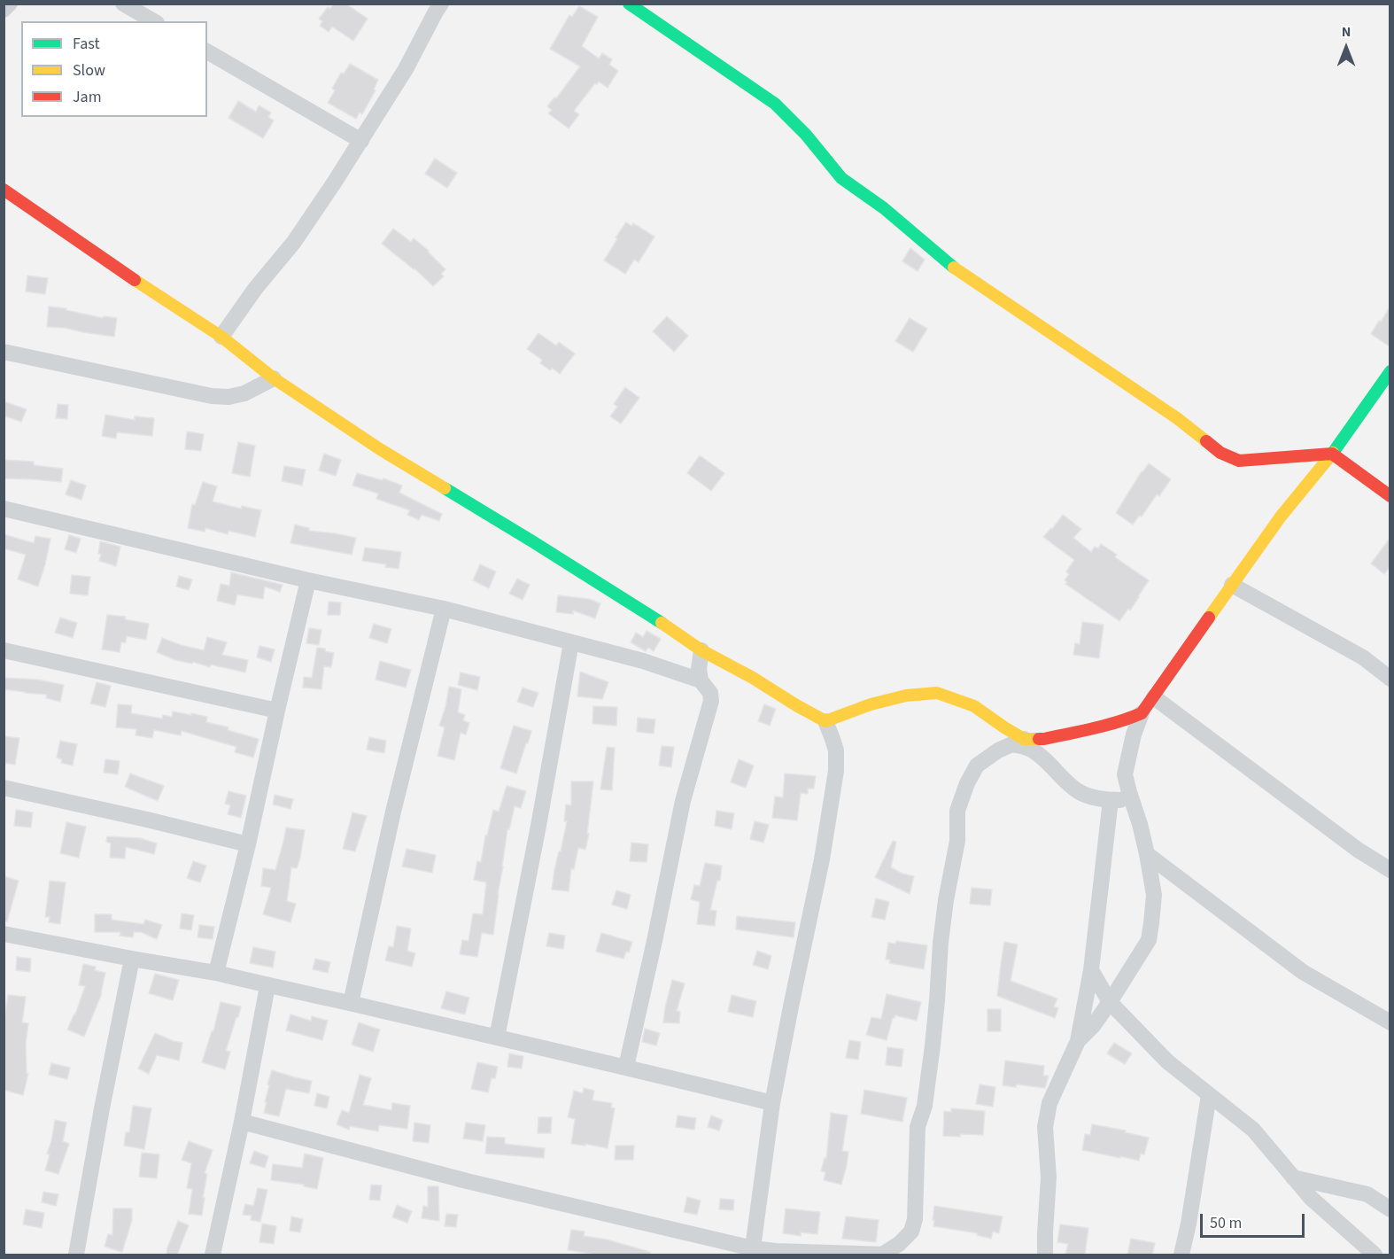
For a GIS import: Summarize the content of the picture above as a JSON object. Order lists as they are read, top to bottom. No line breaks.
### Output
{"legend":["Fast","Slow","Jam"],"scale_bar":"50 m","north":"top"}
